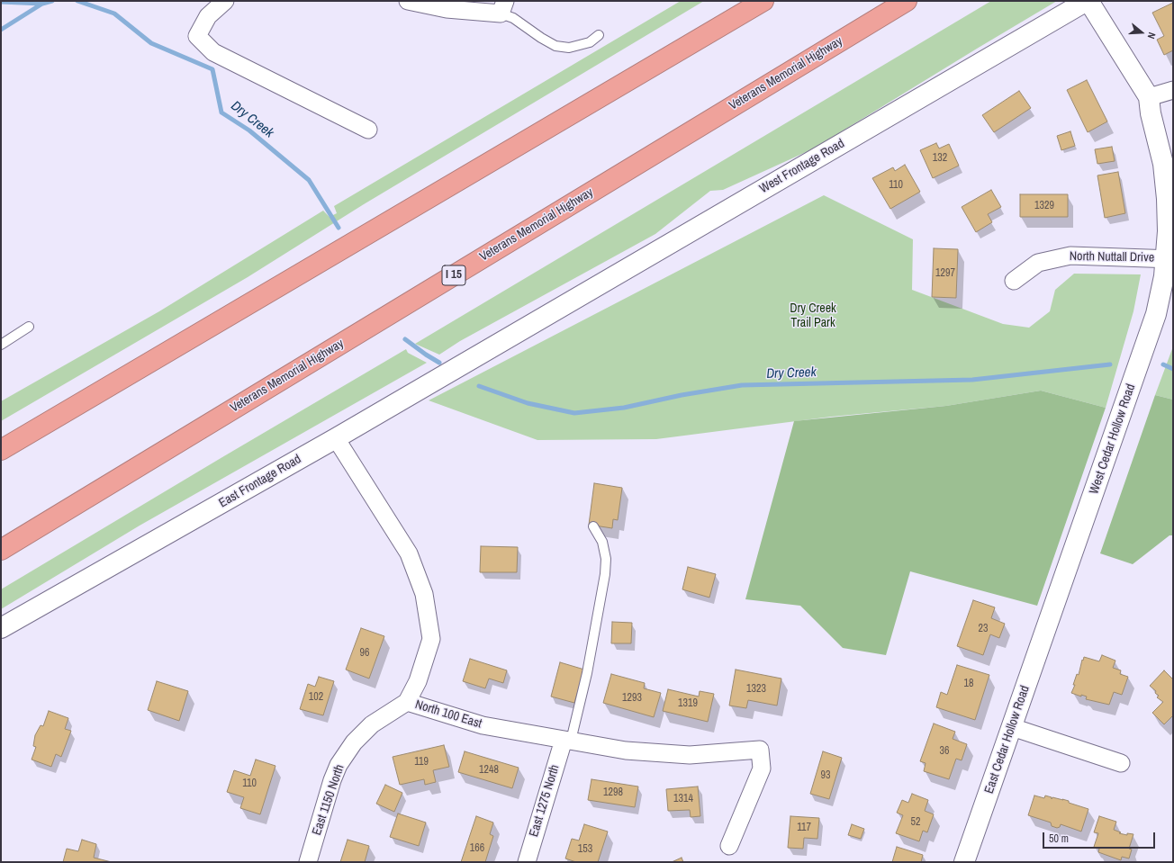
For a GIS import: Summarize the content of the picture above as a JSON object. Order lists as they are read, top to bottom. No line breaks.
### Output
{"streets":{"highway":["Veterans Memorial Highway","I 15"],"street":["West Frontage Road","North Nuttall Drive","West Cedar Hollow Road","East Frontage Road","North 100 East","East Cedar Hollow Road","East 1150 North","East 1275 North"]},"crossings":[["West Frontage Road","East Frontage Road"],["North Nuttall Drive","West Cedar Hollow Road"],["West Cedar Hollow Road","East Cedar Hollow Road"],["East Frontage Road","North 100 East"],["North 100 East","East 1150 North"],["North 100 East","East 1275 North"]],"water":["Dry Creek"],"parks":["Dry Creek Trail Park"],"house_numbers":["132","110","1329","1297","23","96","18","1323","102","1293","1319","36","119","1248","93","110","1298","1314","52","117","166","153"],"scale_bar":"50 m","north":"right"}
